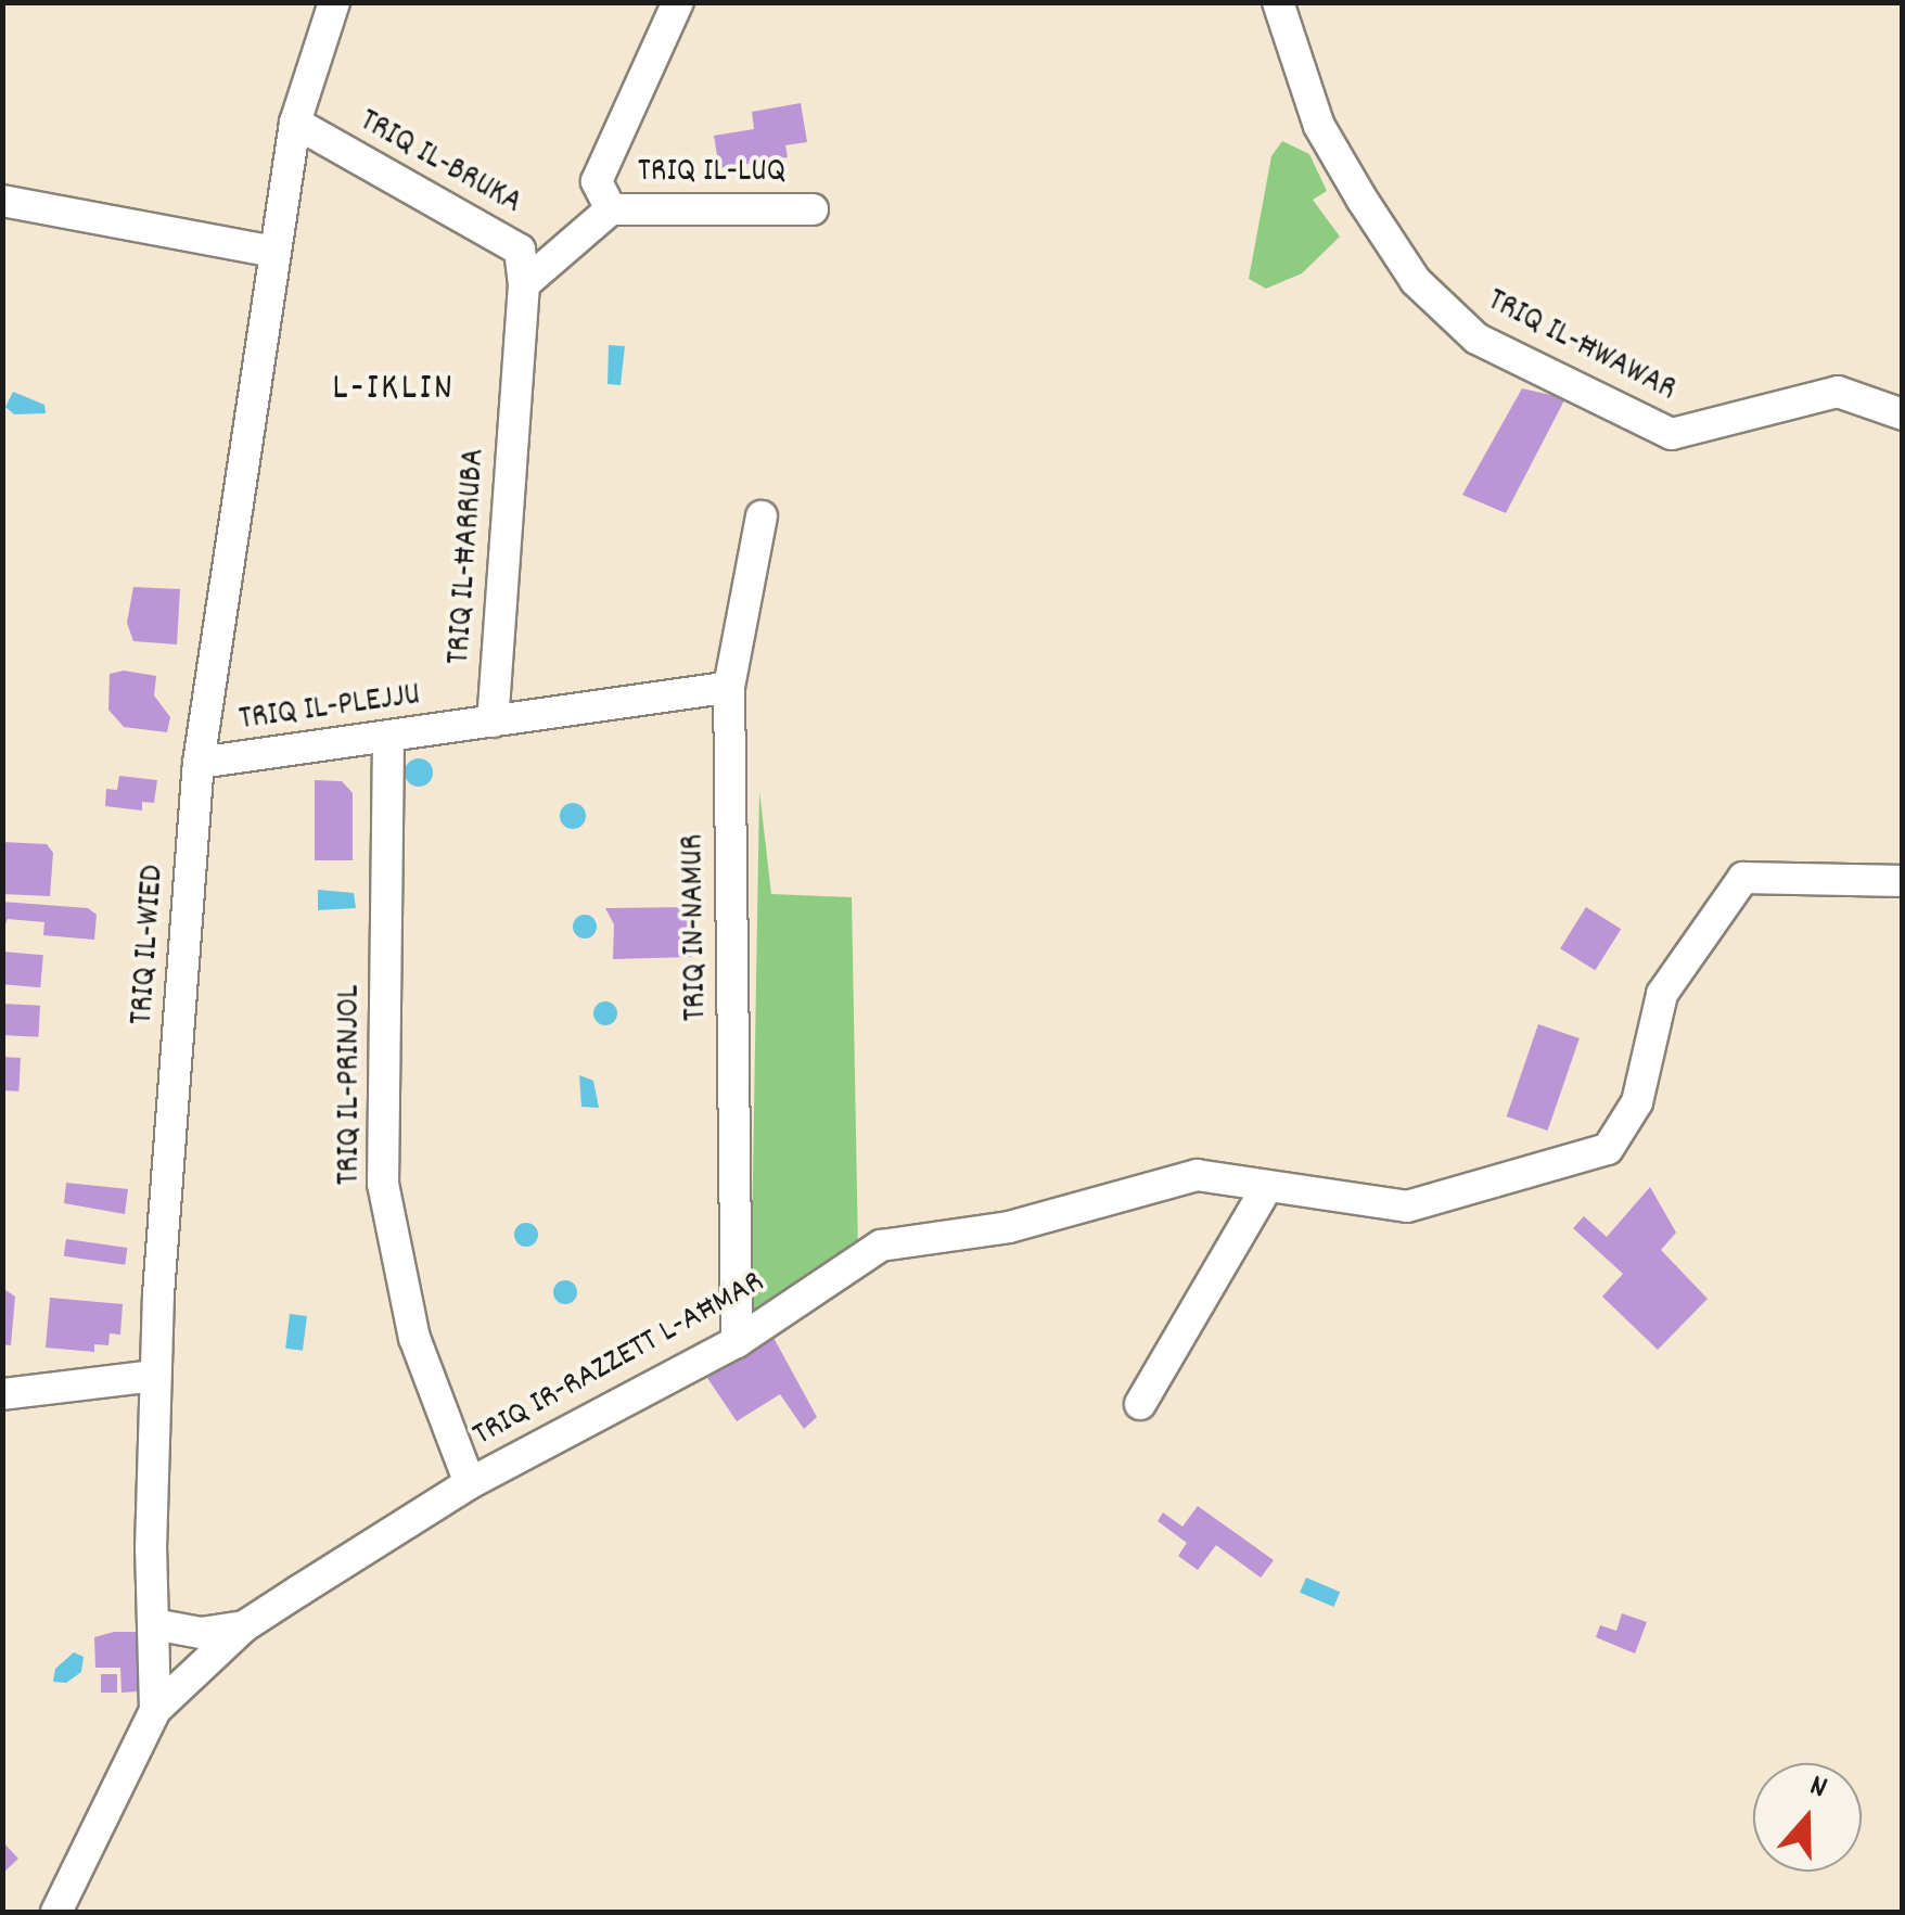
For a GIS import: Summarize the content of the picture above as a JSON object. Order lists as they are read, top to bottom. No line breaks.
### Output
{"streets":{"street":["TRIQ IL-BRUKA","TRIQ IL-LUQ","TRIQ IL-ĦWAWAR","TRIQ IL-ĦARRUBA","TRIQ IL-PLEJJU","TRIQ IN-NAMUR","TRIQ IL-WIED","TRIQ IL-PRINJOL","TRIQ IR-RAZZETT L-AĦMAR"]},"crossings":[["TRIQ IL-BRUKA","TRIQ IL-ĦARRUBA"],["TRIQ IL-BRUKA","TRIQ IL-WIED"],["TRIQ IL-ĦARRUBA","TRIQ IL-PLEJJU"],["TRIQ IL-PLEJJU","TRIQ IN-NAMUR"],["TRIQ IL-PLEJJU","TRIQ IL-WIED"],["TRIQ IL-PLEJJU","TRIQ IL-PRINJOL"],["TRIQ IN-NAMUR","TRIQ IR-RAZZETT L-AĦMAR"],["TRIQ IL-WIED","TRIQ IR-RAZZETT L-AĦMAR"],["TRIQ IL-PRINJOL","TRIQ IR-RAZZETT L-AĦMAR"]],"districts":["L-IKLIN"],"north":"top"}
